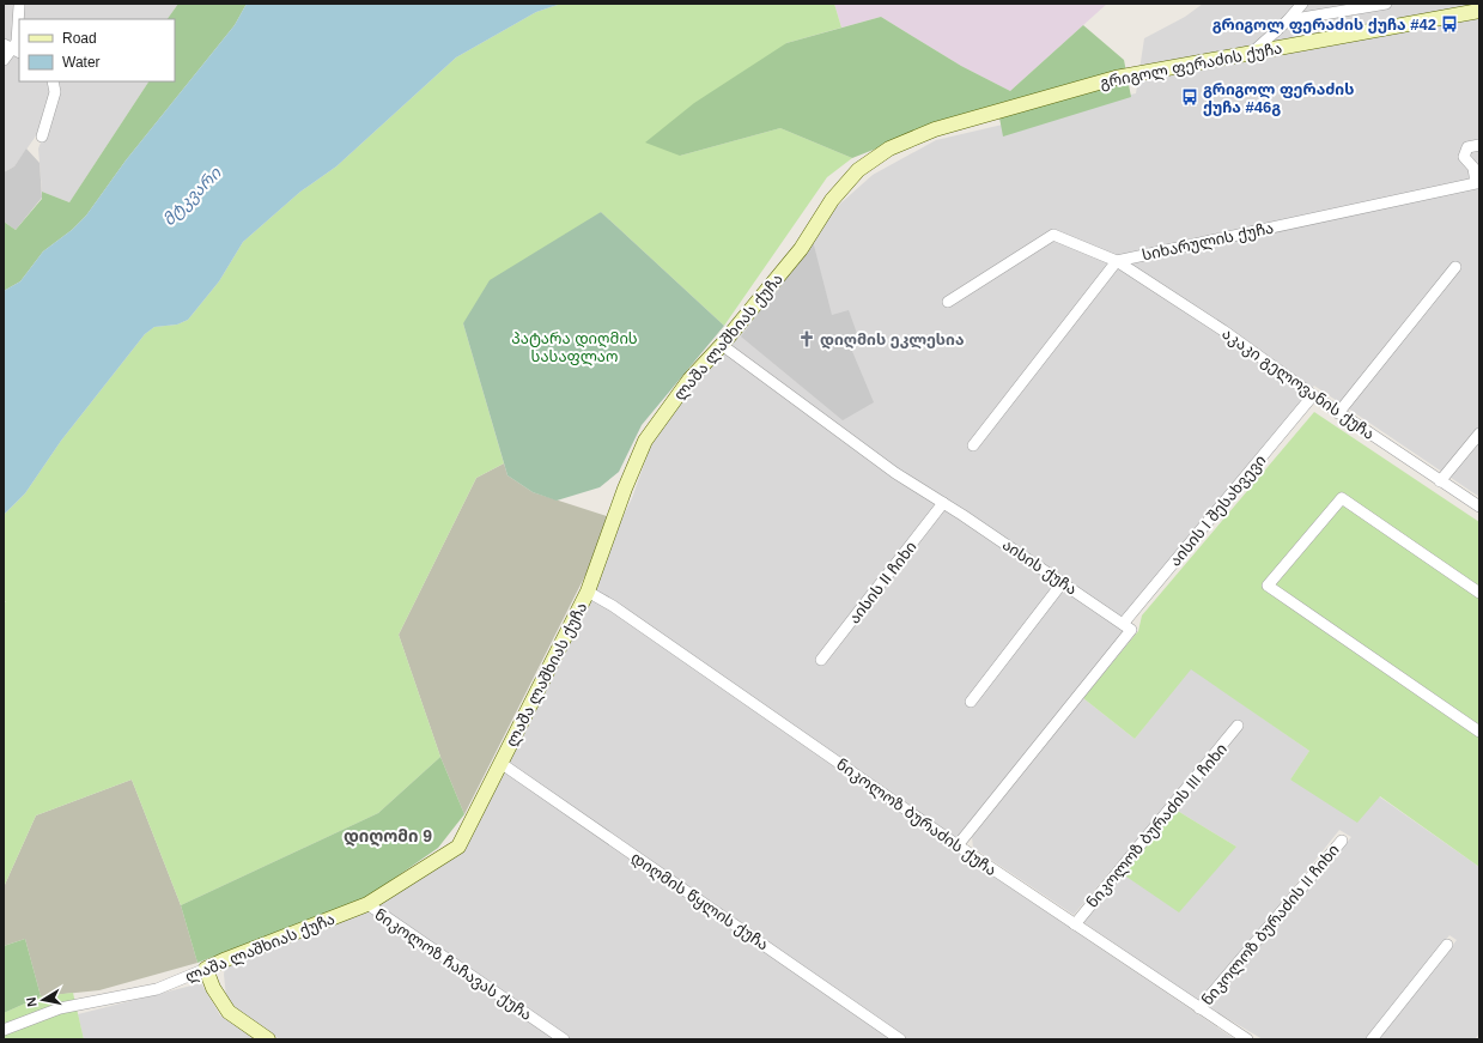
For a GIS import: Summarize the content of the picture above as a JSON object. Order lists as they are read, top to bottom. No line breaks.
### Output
{"streets":{"street":["გრიგოლ ფერაძის ქუჩა","სიხარულის ქუჩა","ლაშა ლაშხიას ქუჩა","აკაკი გელოვანის ქუჩა","აისის I შესახვევი","აისის ქუჩა","აისის II ჩიხი","ნიკოლოზ ბურაძის ქუჩა","ნიკოლოზ ბურაძის III ჩიხი","დიღმის წყლის ქუჩა","ნიკოლოზ ბურაძის II ჩიხი","ნიკოლოზ ჩაჩავას ქუჩა"]},"crossings":[["გრიგოლ ფერაძის ქუჩა","ლაშა ლაშხიას ქუჩა"],["სიხარულის ქუჩა","აკაკი გელოვანის ქუჩა"],["ლაშა ლაშხიას ქუჩა","აისის ქუჩა"],["ლაშა ლაშხიას ქუჩა","ნიკოლოზ ბურაძის ქუჩა"],["ლაშა ლაშხიას ქუჩა","დიღმის წყლის ქუჩა"],["ლაშა ლაშხიას ქუჩა","ნიკოლოზ ჩაჩავას ქუჩა"],["აკაკი გელოვანის ქუჩა","აისის I შესახვევი"],["აისის I შესახვევი","აისის ქუჩა"],["აისის ქუჩა","აისის II ჩიხი"],["ნიკოლოზ ბურაძის ქუჩა","ნიკოლოზ ბურაძის III ჩიხი"],["ნიკოლოზ ბურაძის ქუჩა","ნიკოლოზ ბურაძის II ჩიხი"]],"districts":["დიღომი 9"],"water":["მტკვარი"],"parks":["პატარა დიღმის სასაფლაო"],"places":{"bus stop":["გრიგოლ ფერაძის ქუჩა #42","გრიგოლ ფერაძის ქუჩა #46გ"],"church":["დიღმის ეკლესია"]},"legend":["Road","Water"],"north":"left"}
